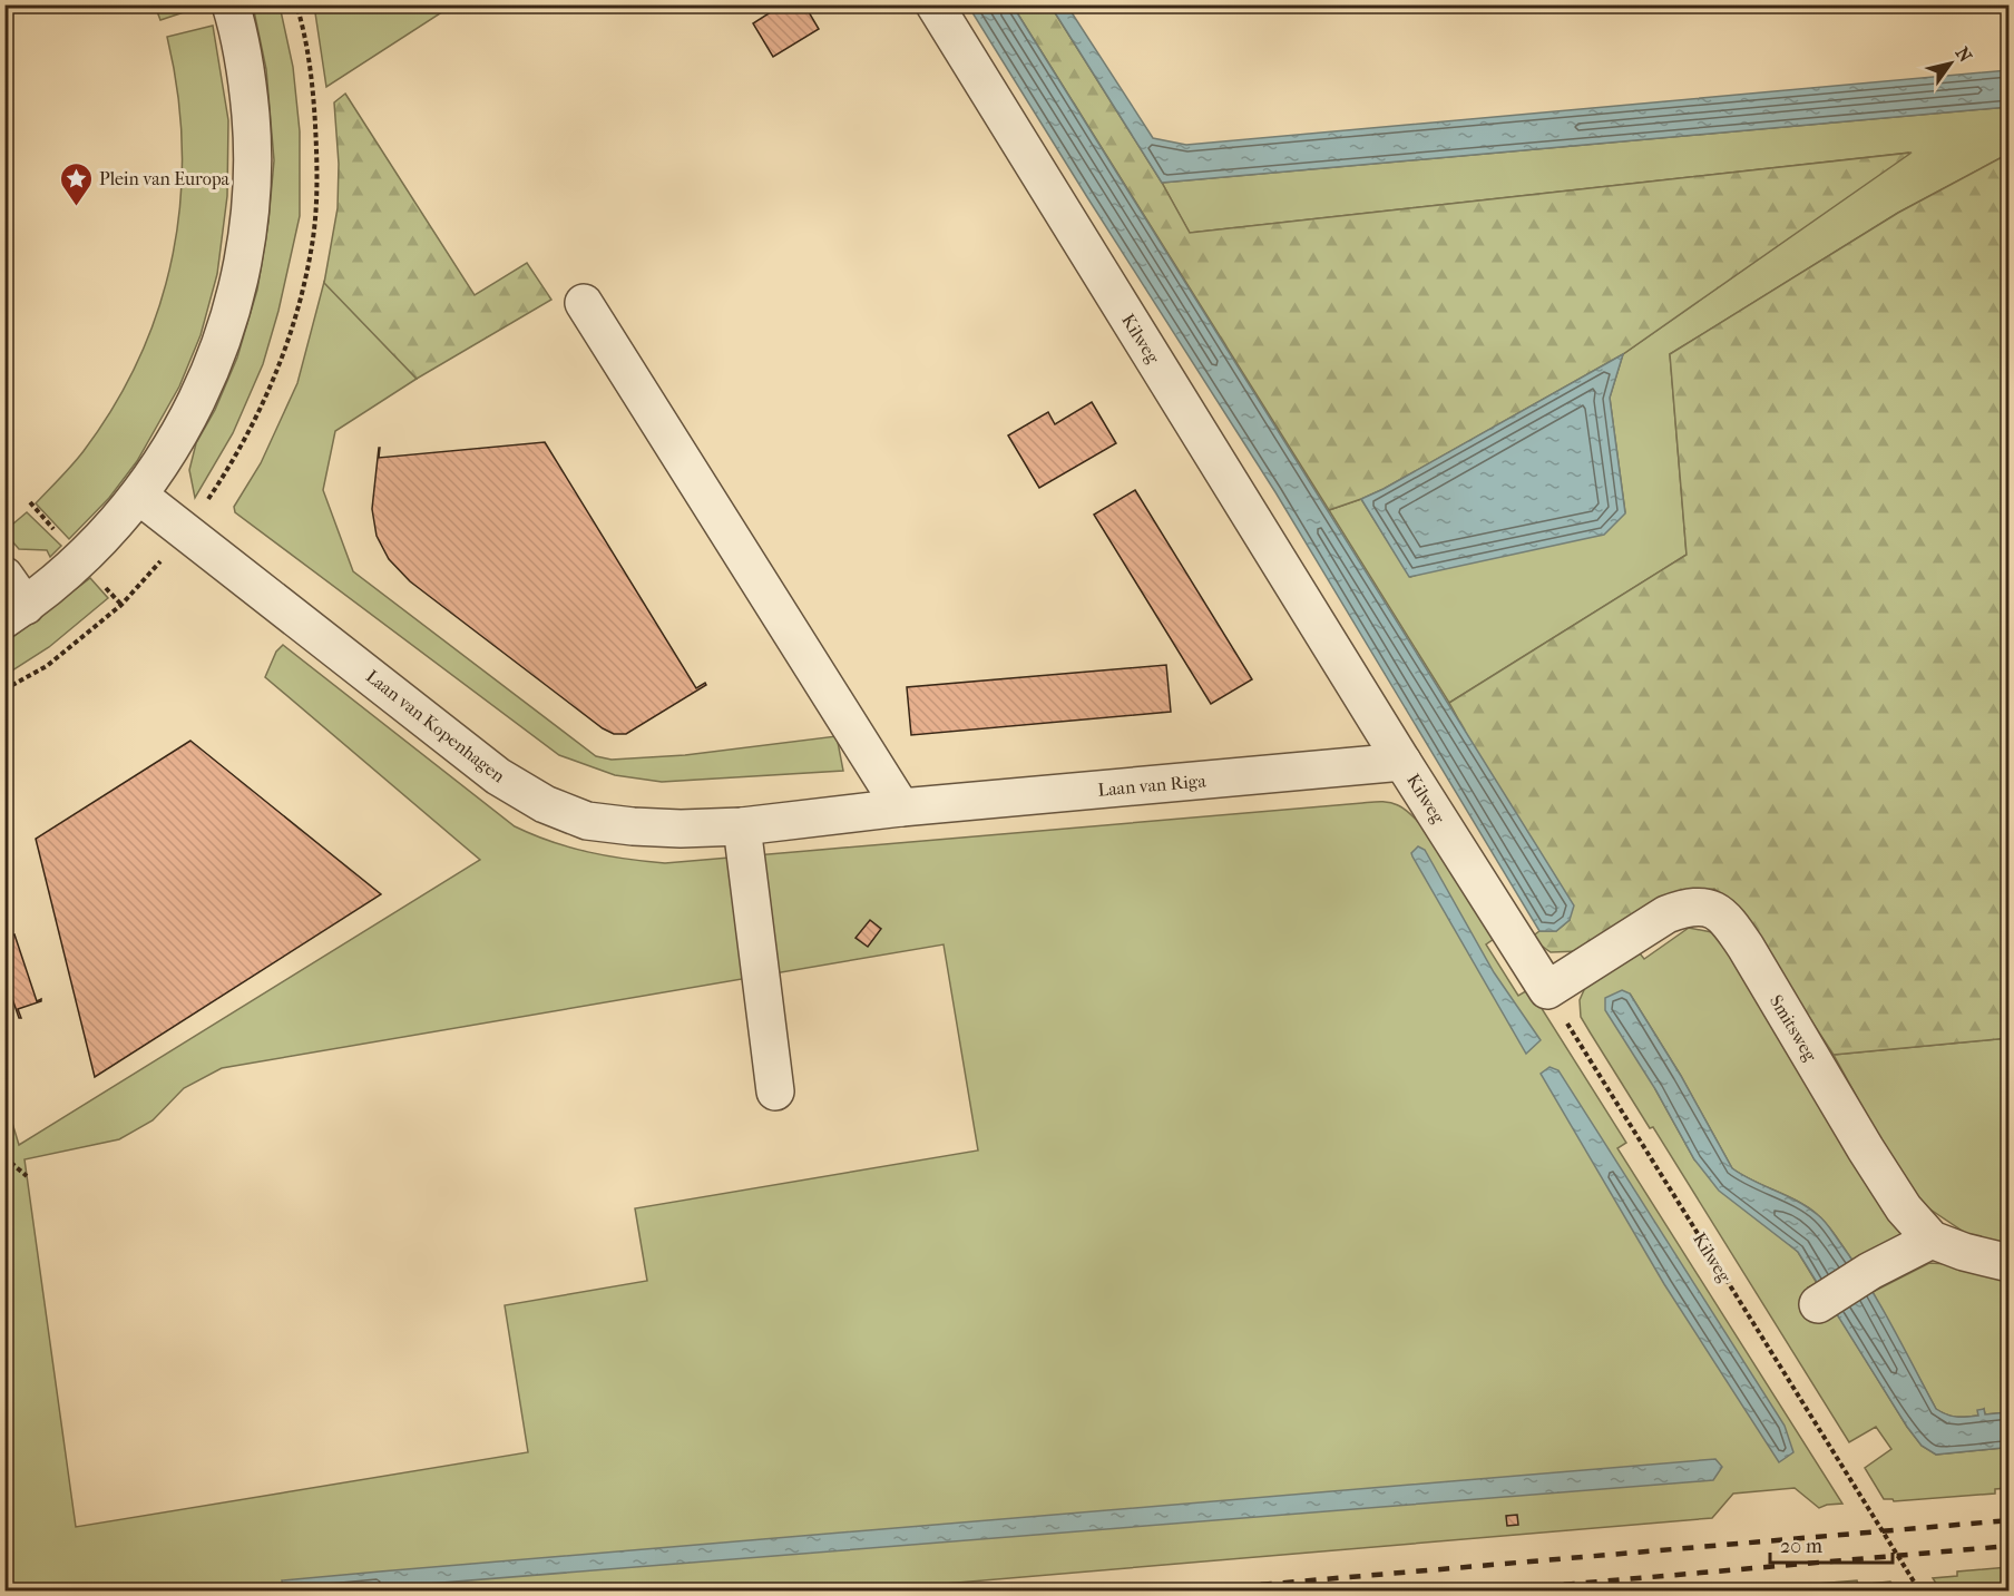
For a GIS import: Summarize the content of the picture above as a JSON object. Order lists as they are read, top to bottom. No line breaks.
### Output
{"streets":{"street":["Kilweg","Laan van Kopenhagen","Laan van Riga","Smitsweg"]},"crossings":[["Kilweg","Laan van Riga"],["Kilweg","Smitsweg"],["Laan van Kopenhagen","Laan van Riga"]],"places":{"place":["Plein van Europa"]},"scale_bar":"20 m","north":"top right"}
